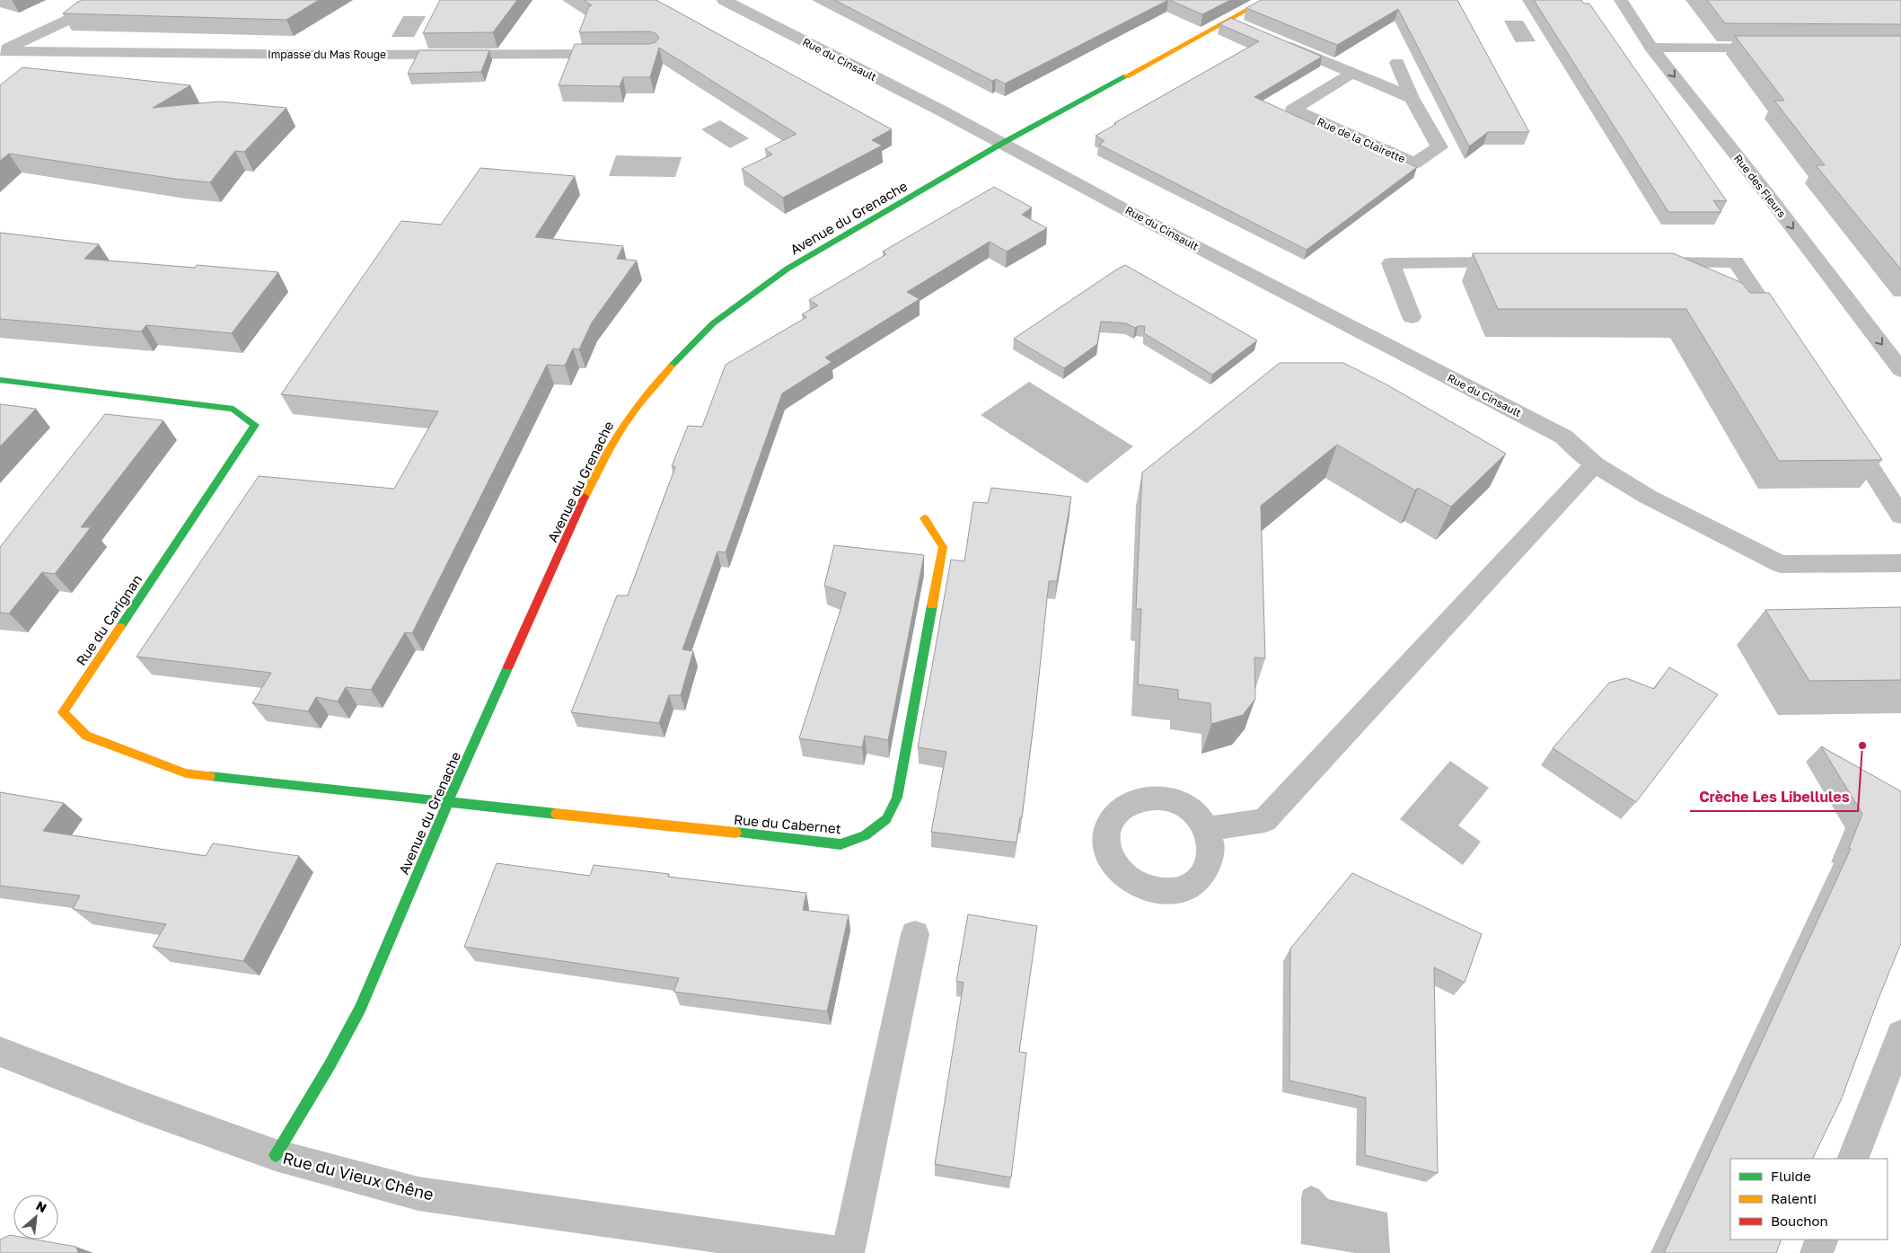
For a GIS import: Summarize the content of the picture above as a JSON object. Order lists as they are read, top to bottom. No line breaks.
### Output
{"streets":{"street":["Impasse du Mas Rouge","Rue du Cinsault","Rue de la Clairette","Rue des Fleurs","Avenue du Grenache","Rue du Carignan","Rue du Cabernet","Rue du Vieux Chêne"]},"crossings":[["Rue du Cinsault","Avenue du Grenache"],["Avenue du Grenache","Rue du Carignan"],["Avenue du Grenache","Rue du Cabernet"],["Avenue du Grenache","Rue du Vieux Chêne"],["Rue du Carignan","Rue du Cabernet"]],"one_way":["Rue des Fleurs"],"places":["Crèche Les Libellules"],"legend":["Fluide","Ralenti","Bouchon"],"north":"top right"}
